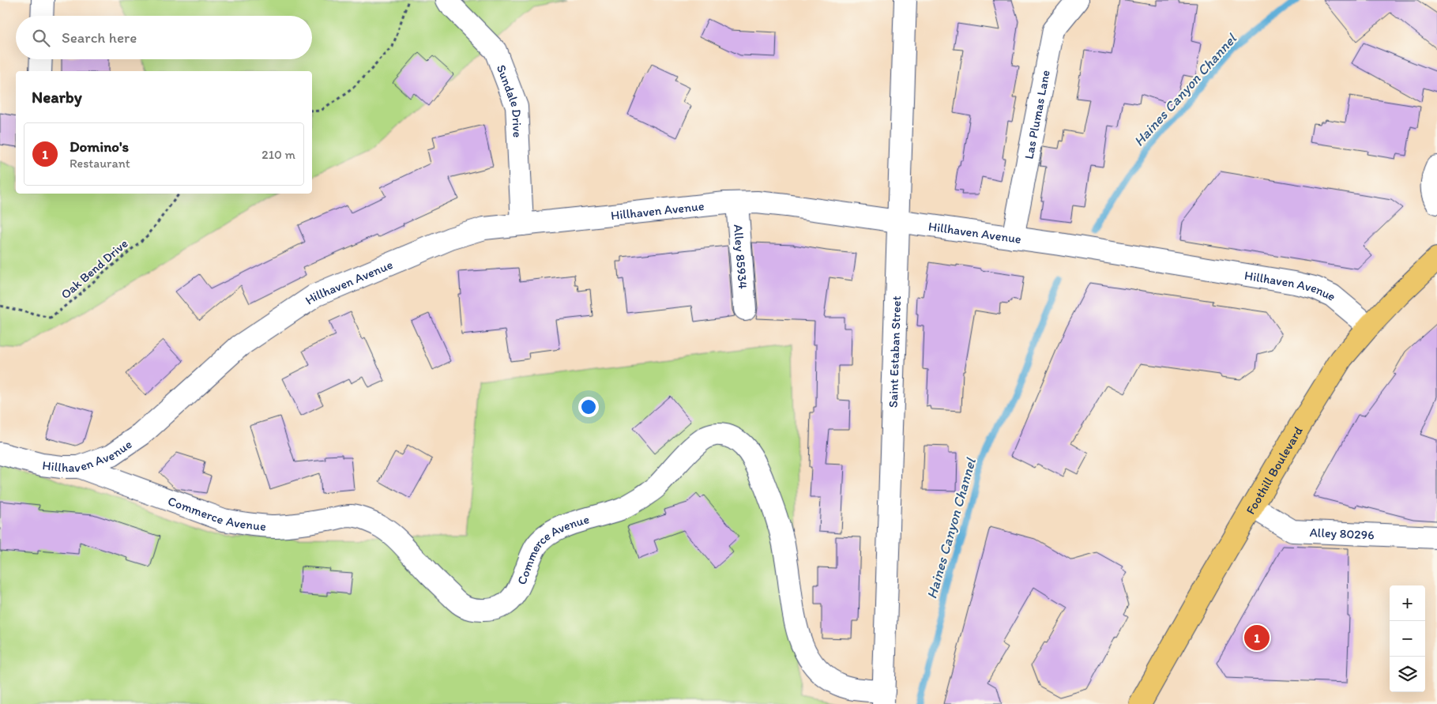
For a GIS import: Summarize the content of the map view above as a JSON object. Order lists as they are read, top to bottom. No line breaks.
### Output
{"streets":{"main road":["Foothill Boulevard"],"street":["Sundale Drive","Las Plumas Lane","Hillhaven Avenue","Alley 85934","Saint Estaban Street","Commerce Avenue","Alley 80296"],"path":["Oak Bend Drive"]},"crossings":[["Sundale Drive","Hillhaven Avenue"],["Las Plumas Lane","Hillhaven Avenue"],["Hillhaven Avenue","Alley 85934"],["Hillhaven Avenue","Saint Estaban Street"],["Hillhaven Avenue","Foothill Boulevard"],["Hillhaven Avenue","Commerce Avenue"],["Saint Estaban Street","Commerce Avenue"],["Foothill Boulevard","Alley 80296"]],"water":["Haines Canyon Channel"],"page":{"search":"Search here","heading":"Nearby","list":[{"mark":"1","name":"Domino's","note":"Restaurant","value":"210 m"}],"map_buttons":["+","−"],"pins":"1"}}
